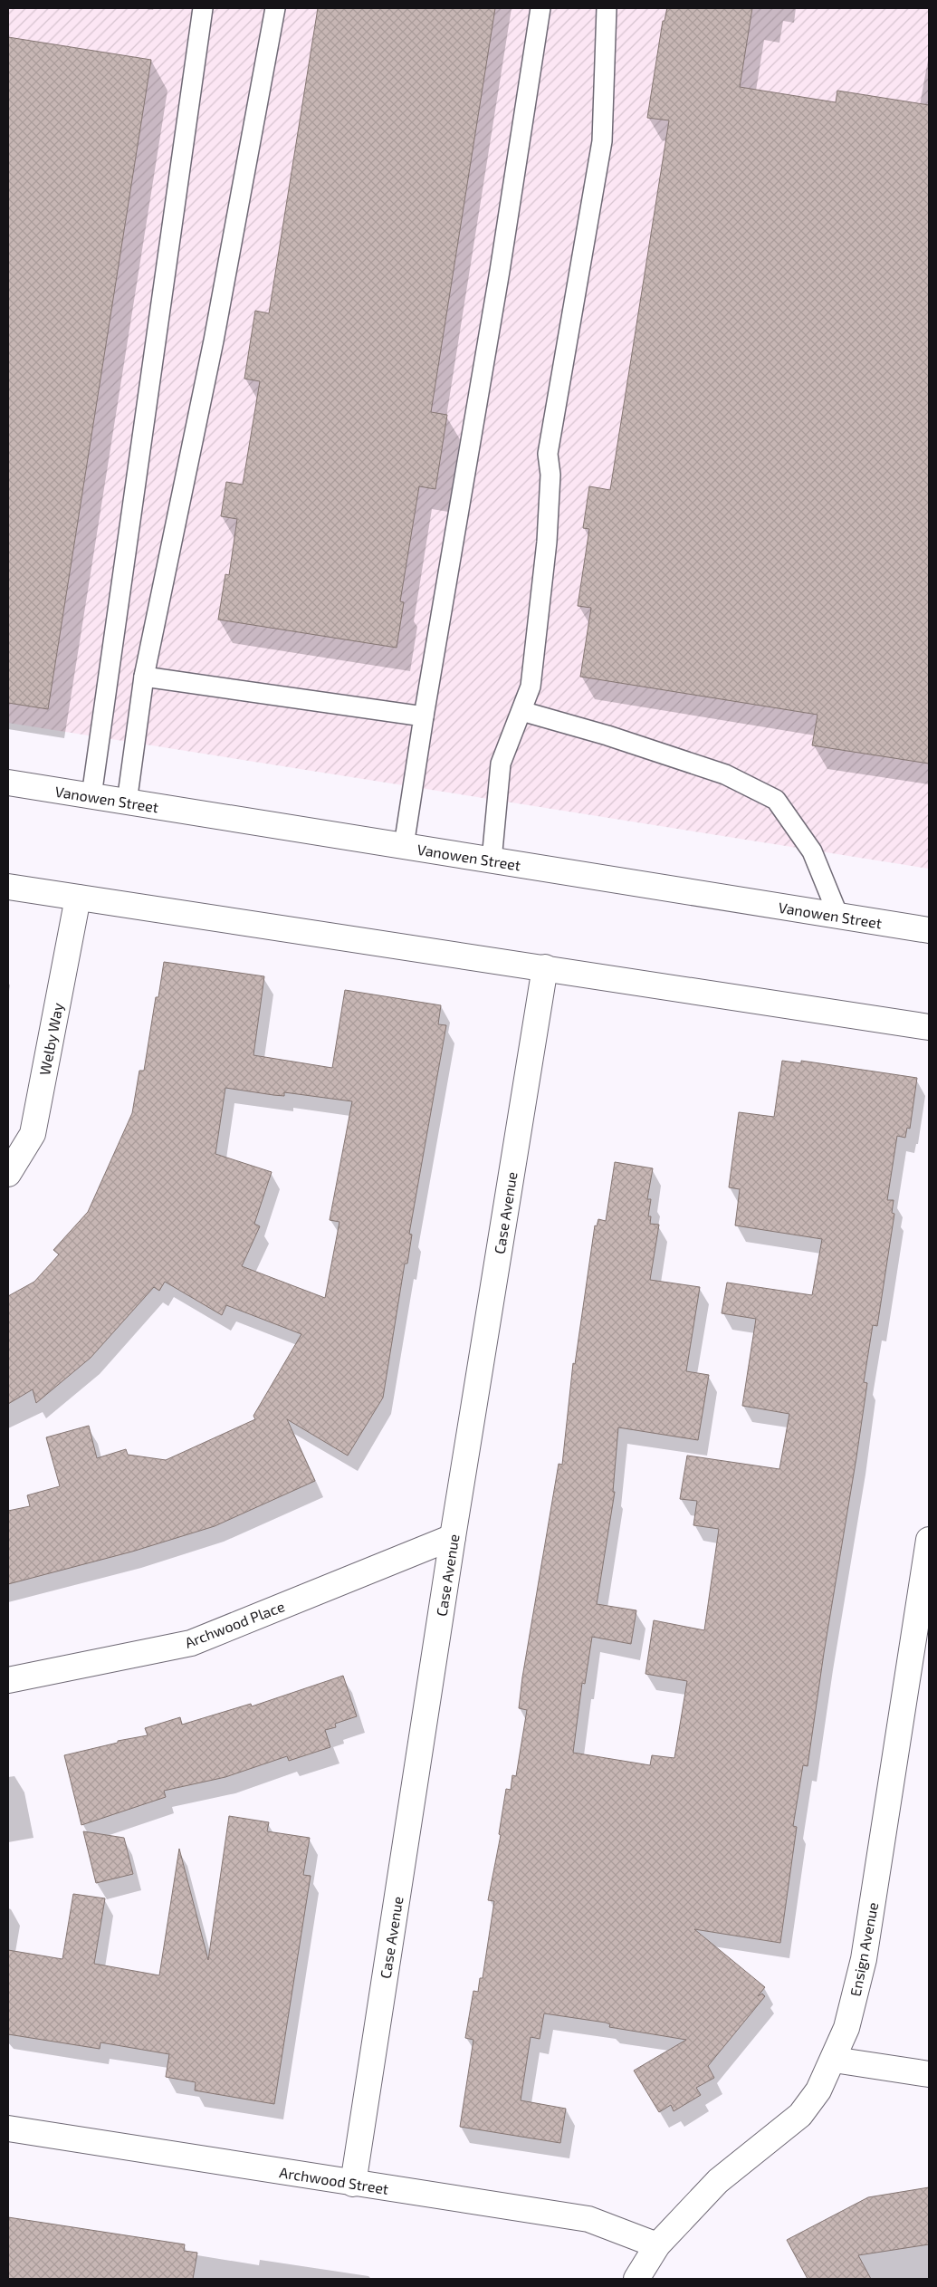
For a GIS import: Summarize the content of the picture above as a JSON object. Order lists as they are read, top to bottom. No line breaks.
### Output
{"streets":{"street":["Vanowen Street","Welby Way","Case Avenue","Archwood Place","Ensign Avenue","Archwood Street"]},"crossings":[["Case Avenue","Archwood Place"],["Case Avenue","Archwood Street"],["Ensign Avenue","Archwood Street"]]}
